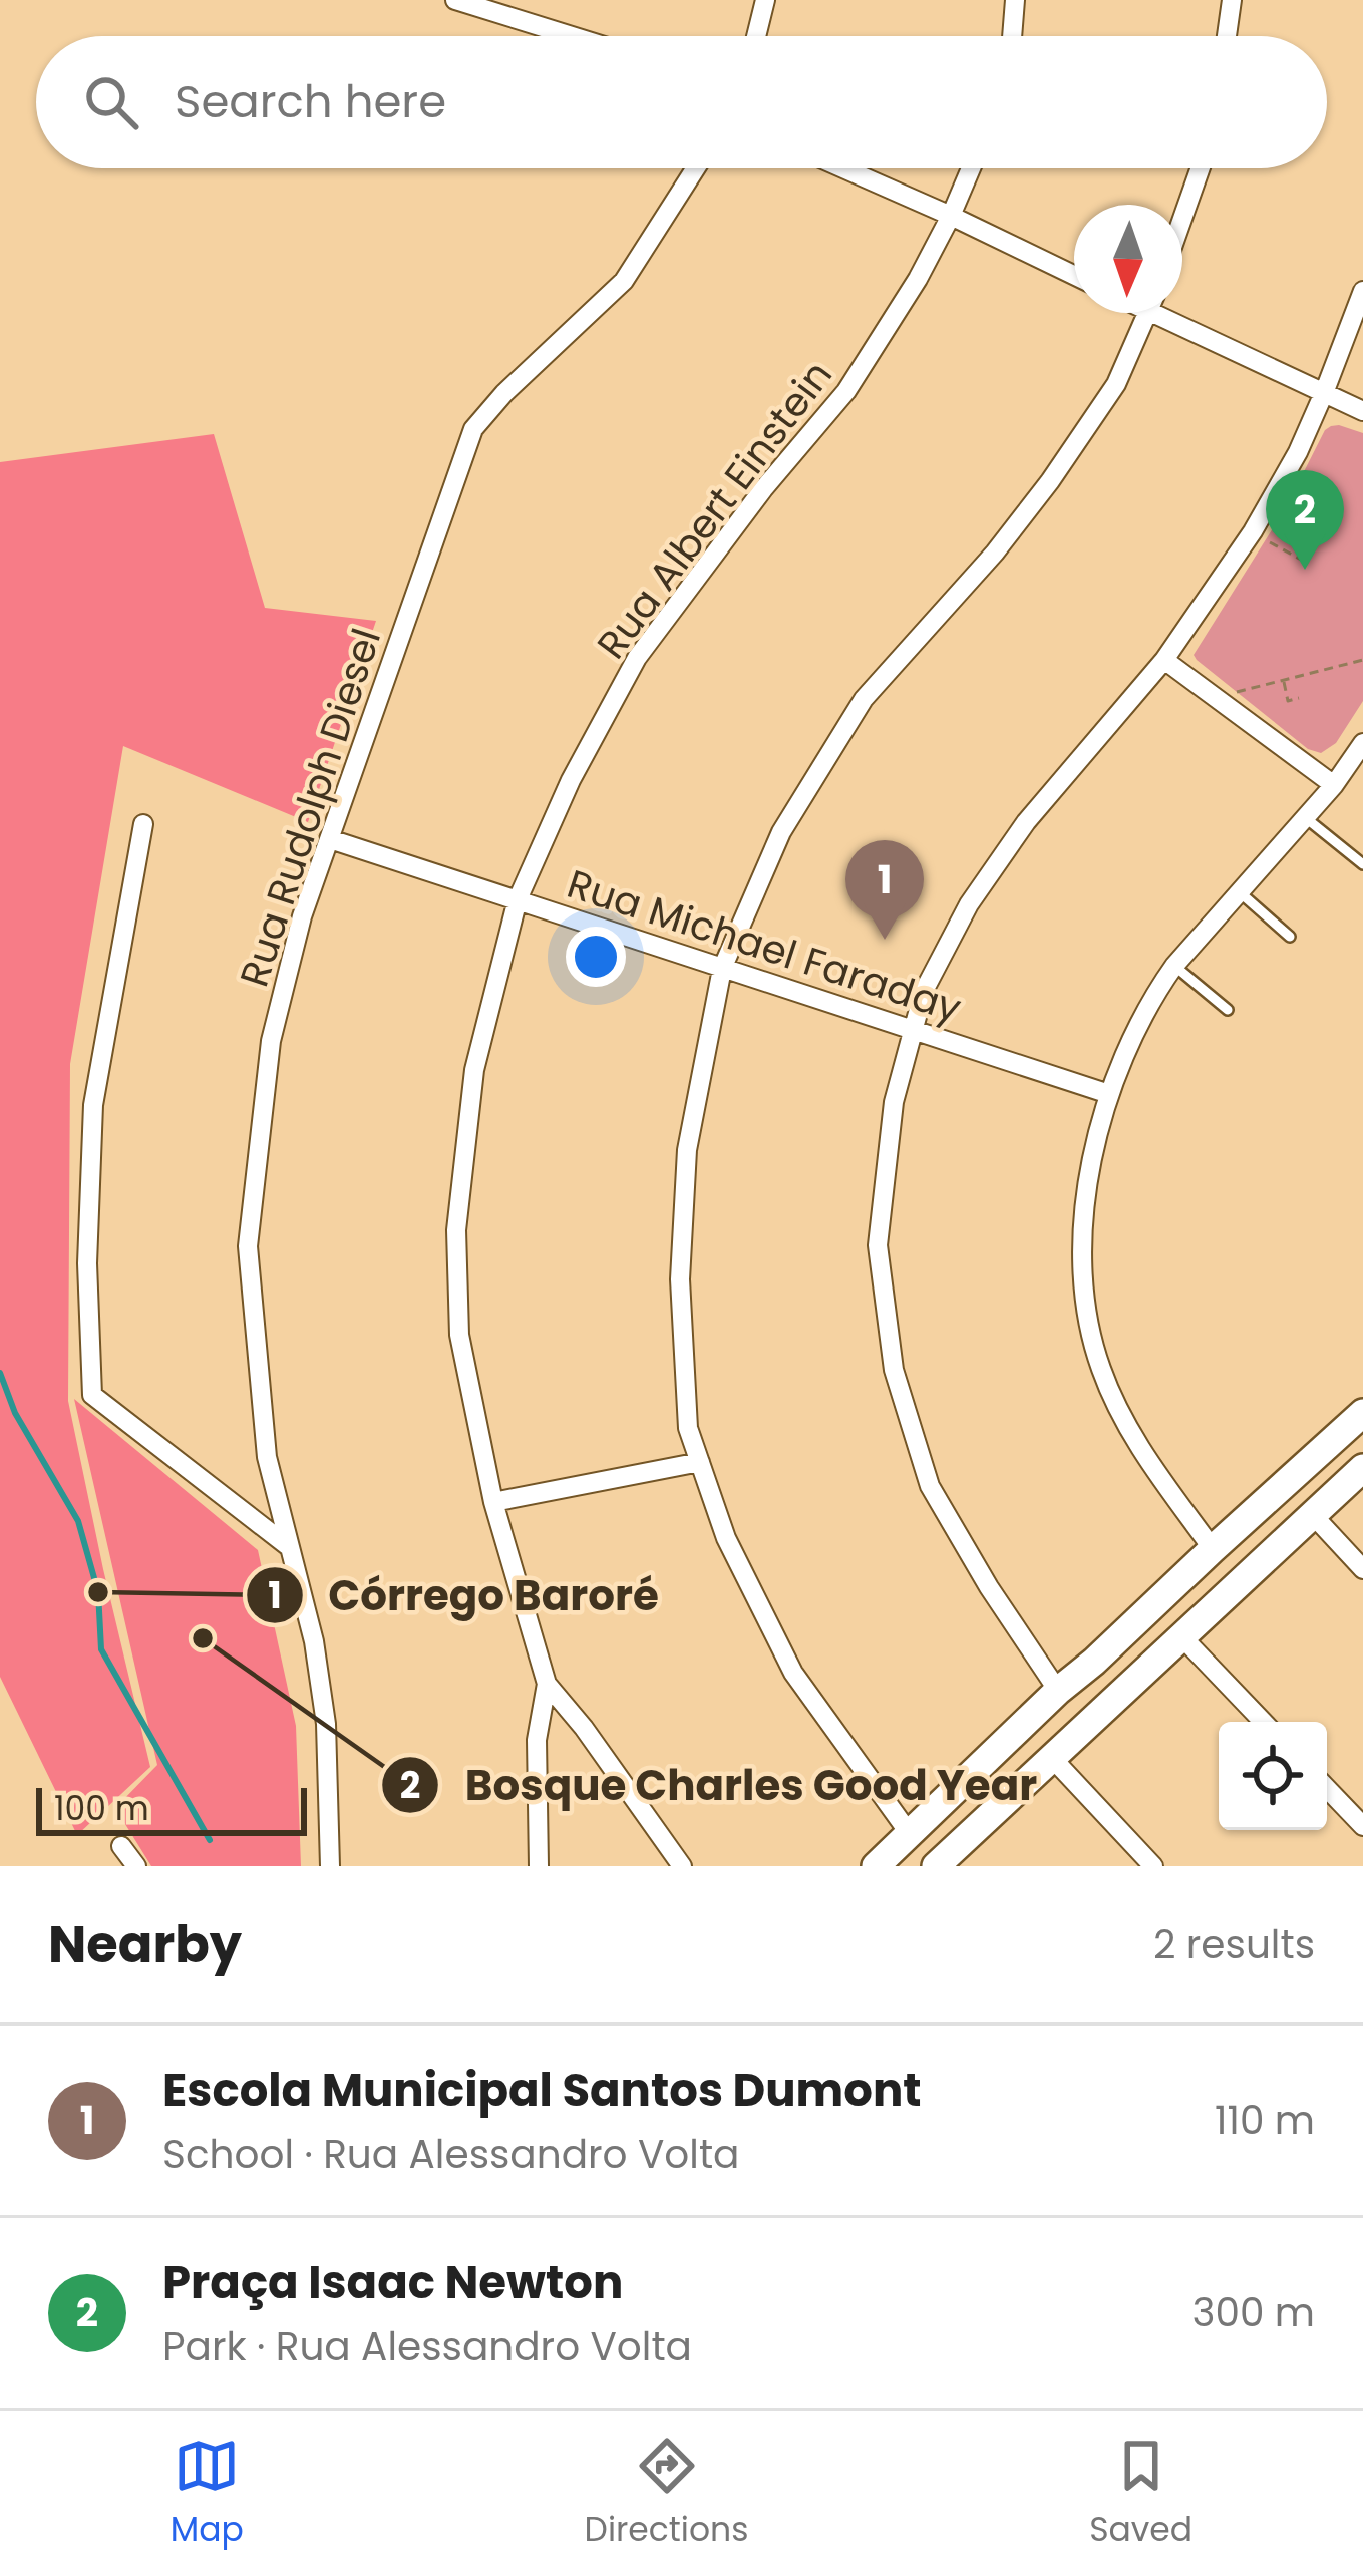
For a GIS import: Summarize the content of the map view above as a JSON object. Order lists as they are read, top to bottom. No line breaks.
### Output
{"streets":{"street":["Rua Albert Einstein","Rua Rudolph Diesel","Rua Michael Faraday"]},"crossings":[["Rua Albert Einstein","Rua Michael Faraday"],["Rua Rudolph Diesel","Rua Michael Faraday"]],"places":["Córrego Baroré","Bosque Charles Good Year"],"scale_bar":"100 m","north":"bottom","page":{"search":"Search here","pins":["2","1"],"scale":"100 m","heading":["Nearby","2 results"],"list":[{"mark":"1","name":"Escola Municipal Santos Dumont","note":"School · Rua Alessandro Volta","value":"110 m"},{"mark":"2","name":"Praça Isaac Newton","note":"Park · Rua Alessandro Volta","value":"300 m"}],"nav":["Map","Directions","Saved"]}}
